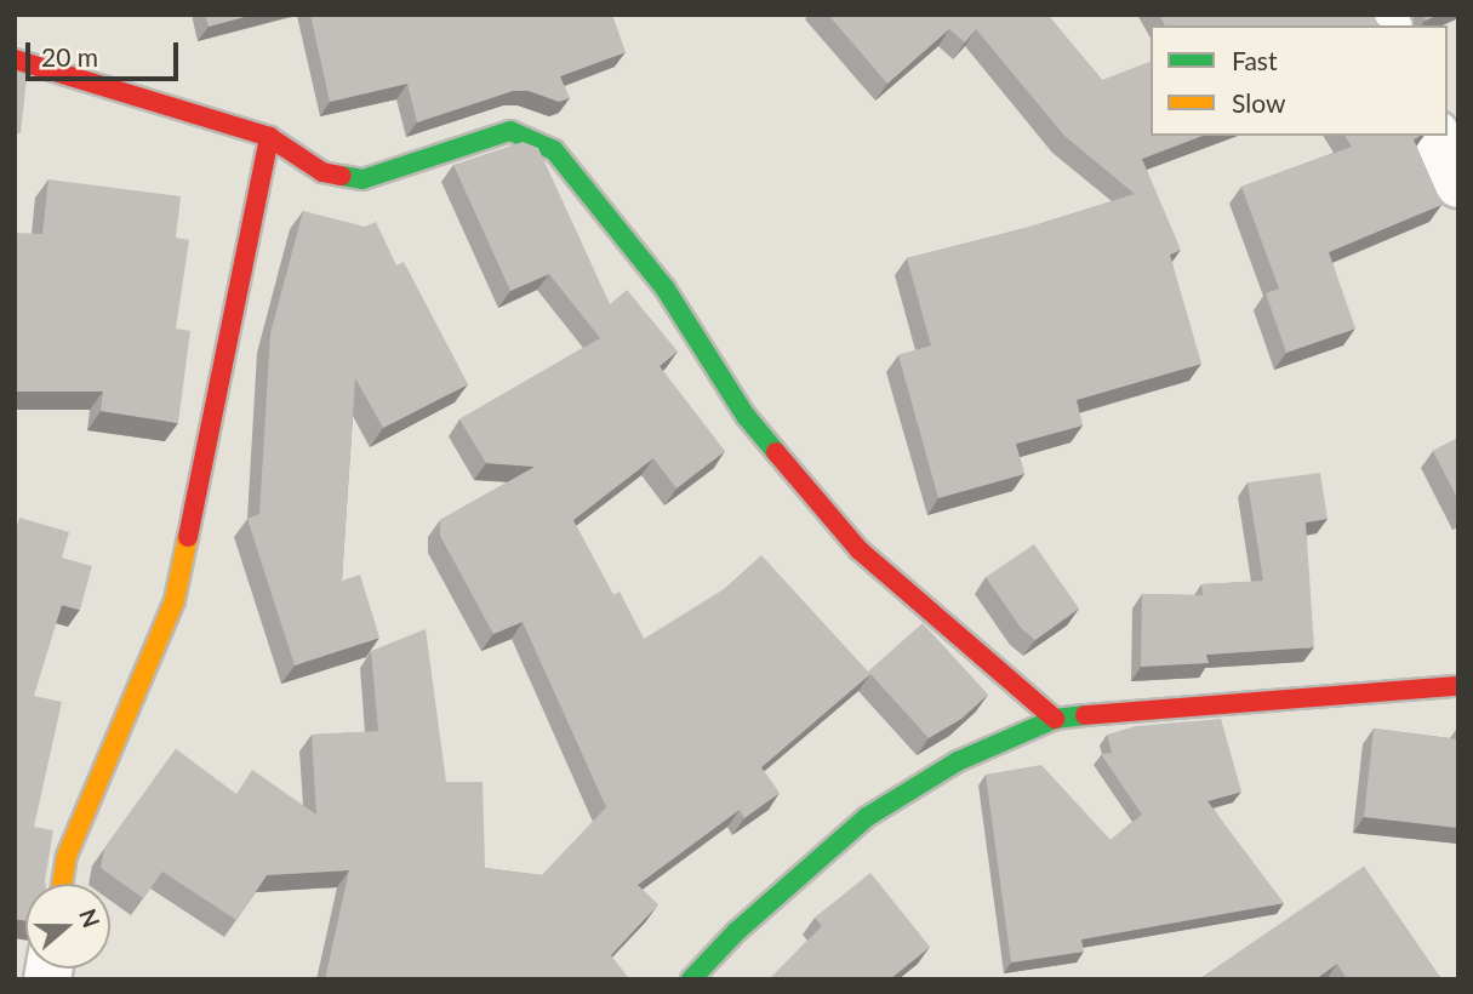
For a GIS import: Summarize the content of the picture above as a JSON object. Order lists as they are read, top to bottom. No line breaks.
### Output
{"legend":["Fast","Slow"],"scale_bar":"20 m","north":"right"}
